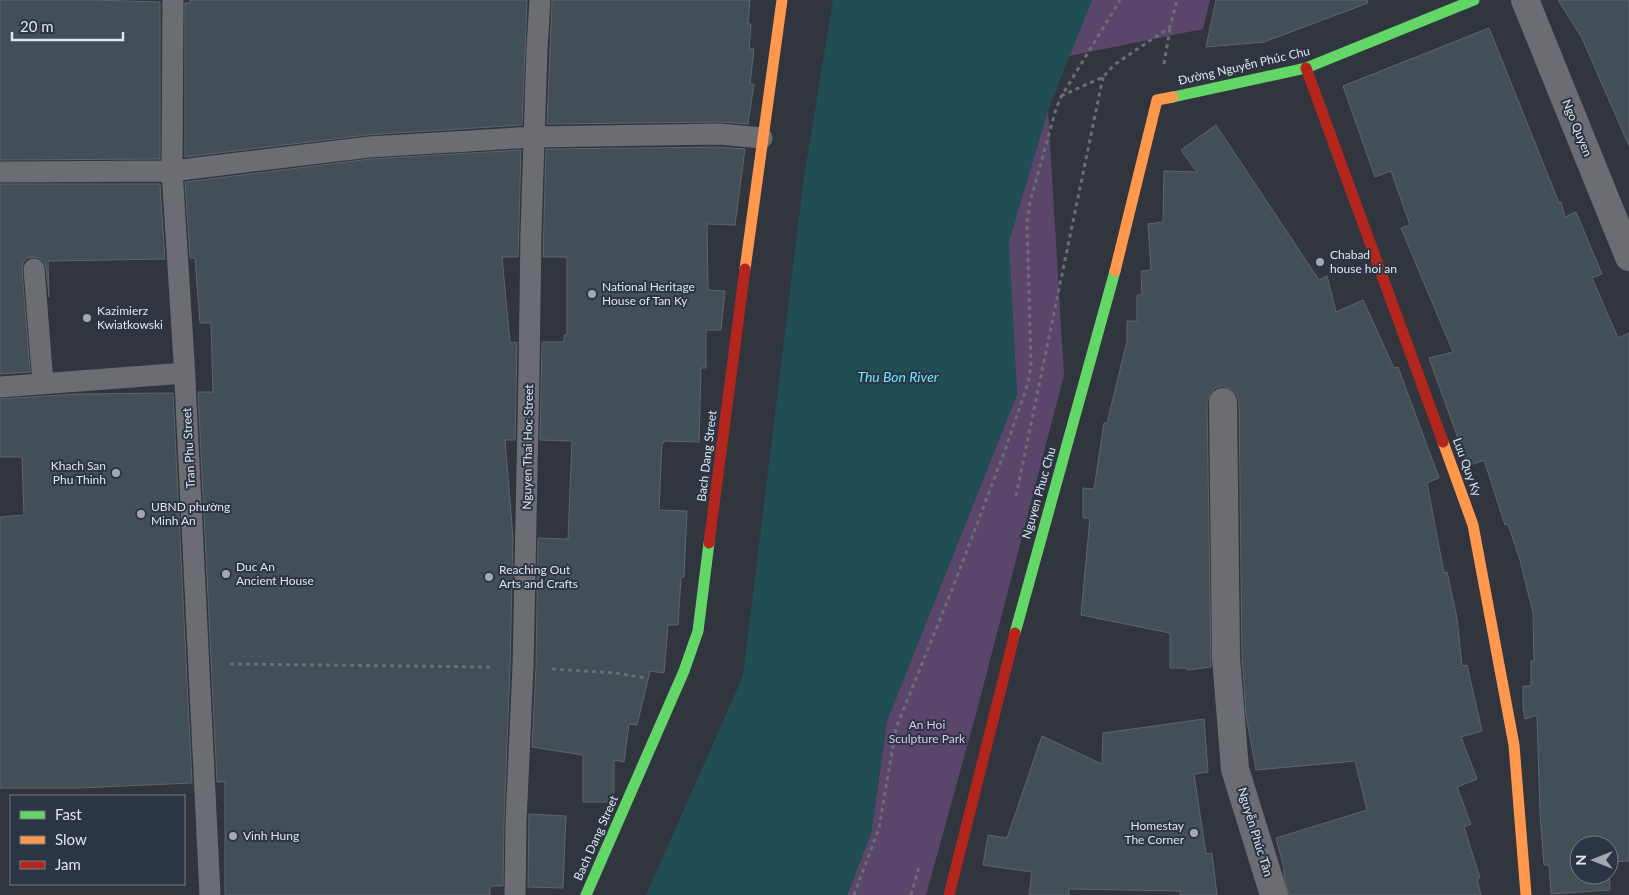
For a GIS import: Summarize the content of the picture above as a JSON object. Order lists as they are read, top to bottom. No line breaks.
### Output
{"streets":{"street":["Đường Nguyễn Phúc Chu","Ngo Quyen","Bach Dang Street","Luu Quy Ky","Nguyen Phuc Chu","Nguyễn Phúc Tần"],"lane":["Nguyen Thai Hoc Street","Tran Phu Street"]},"crossings":[["Đường Nguyễn Phúc Chu","Luu Quy Ky"],["Đường Nguyễn Phúc Chu","Nguyen Phuc Chu"]],"water":["Thu Bon River"],"parks":["An Hoi Sculpture Park"],"places":["Chabad house hoi an","National Heritage House of Tan Ky","Kazimierz Kwiatkowski","Khach San Phu Thinh","UBND phường Minh An","Duc An Ancient House","Reaching Out Arts and Crafts","Homestay The Corner","Vinh Hung"],"legend":["Fast","Slow","Jam"],"scale_bar":"20 m","north":"left"}
